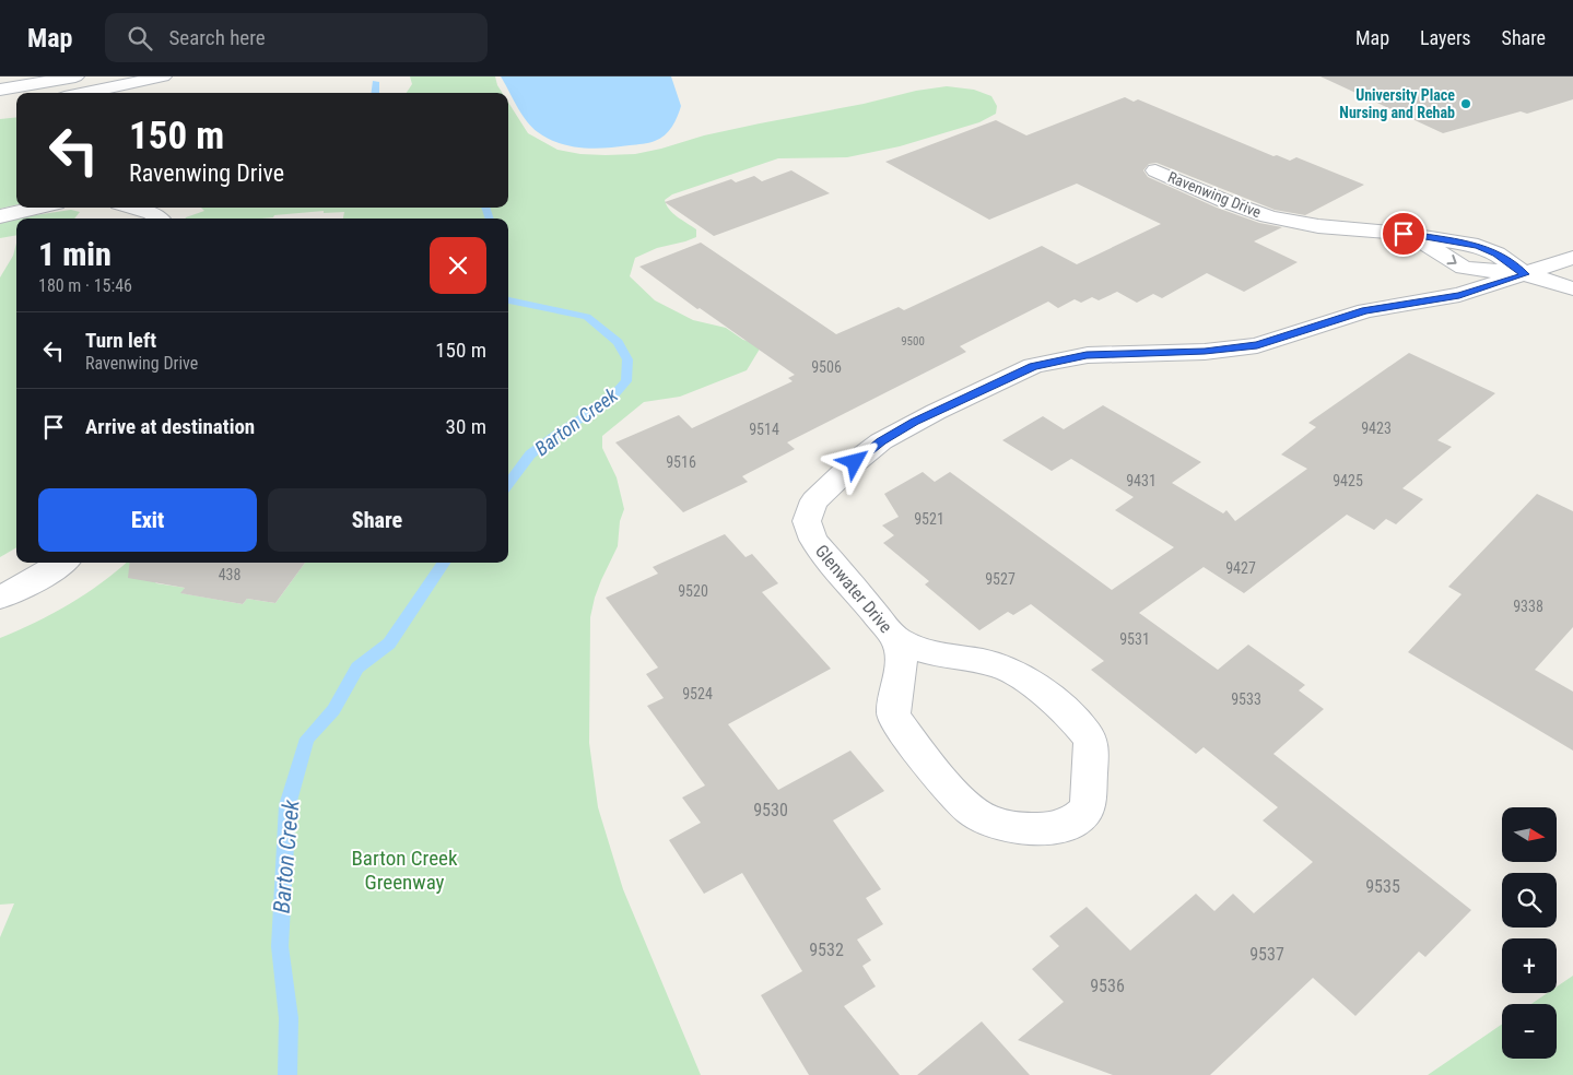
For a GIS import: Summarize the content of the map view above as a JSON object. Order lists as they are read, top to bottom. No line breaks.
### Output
{"streets":{"street":["Ravenwing Drive","Glenwater Drive"]},"crossings":[["Ravenwing Drive","Glenwater Drive"]],"water":["Barton Creek"],"parks":["Barton Creek Greenway"],"places":["University Place Nursing and Rehab"],"house_numbers":["9500","9506","9423","9514","9516","9431","9425","9521","9427","438","9527","9520","9338","9531","9524","9533","9530","9535","9532","9537","9536"],"north":"right","page":{"header":"Map","search":"Search here","nav":["Map","Layers","Share"],"turn":["150 m","Ravenwing Drive"],"heading":["1 min","180 m · 15:46"],"list":[{"name":"Turn left","note":"Ravenwing Drive","value":"150 m"},{"name":"Arrive at destination","value":"30 m"}],"buttons":["Exit","Share"],"map_buttons":["+","−"]}}
